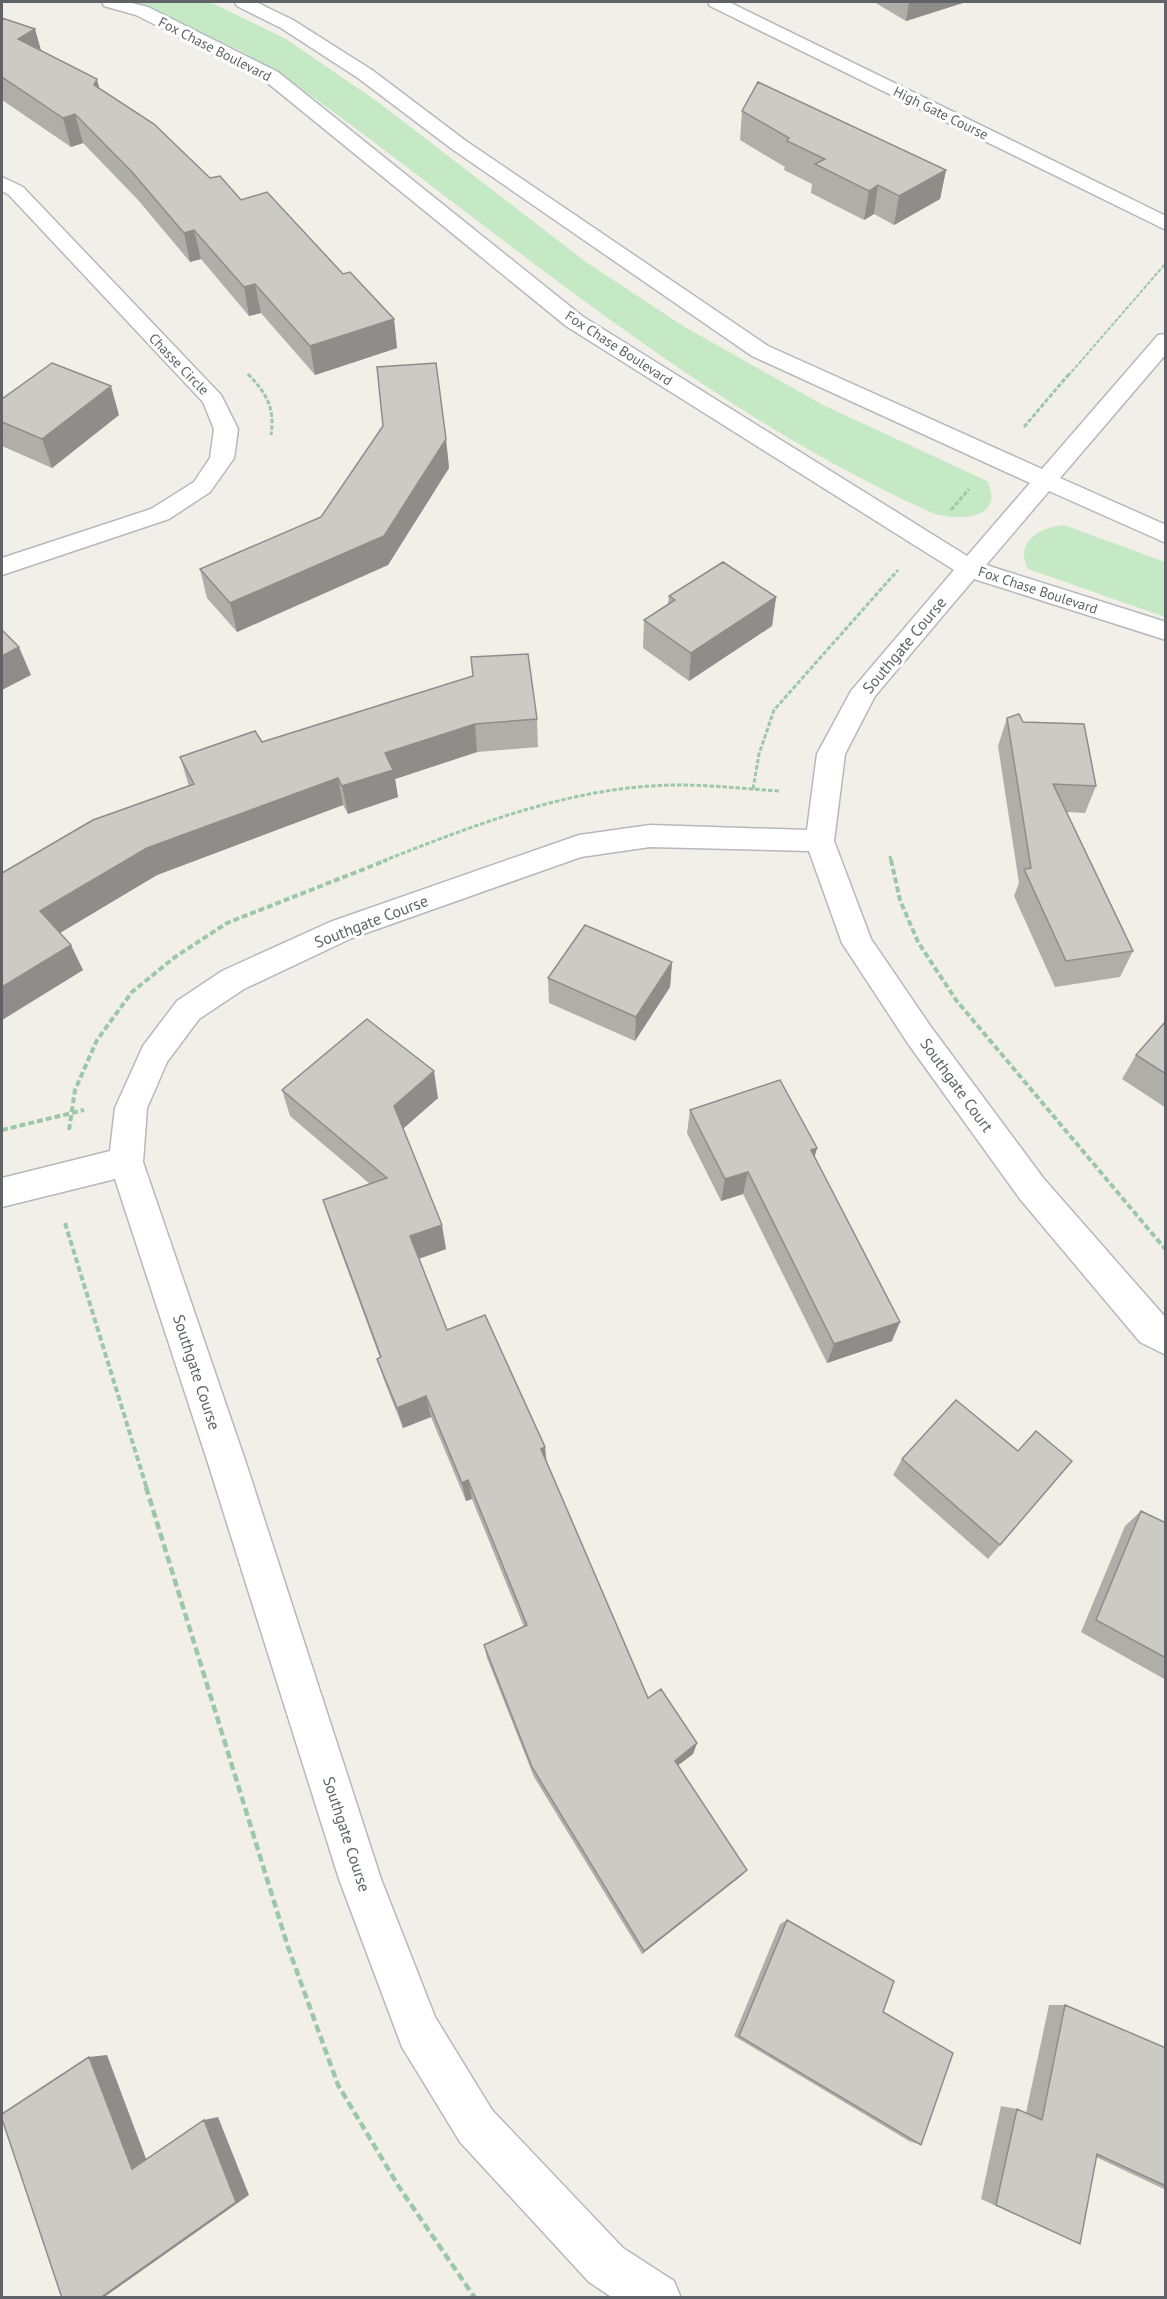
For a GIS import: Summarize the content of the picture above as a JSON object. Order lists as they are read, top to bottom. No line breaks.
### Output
{"streets":{"street":["Fox Chase Boulevard","High Gate Course","Chasse Circle","Southgate Course","Southgate Court"]},"crossings":[["Fox Chase Boulevard","Southgate Course"],["Southgate Course","Southgate Court"]]}
